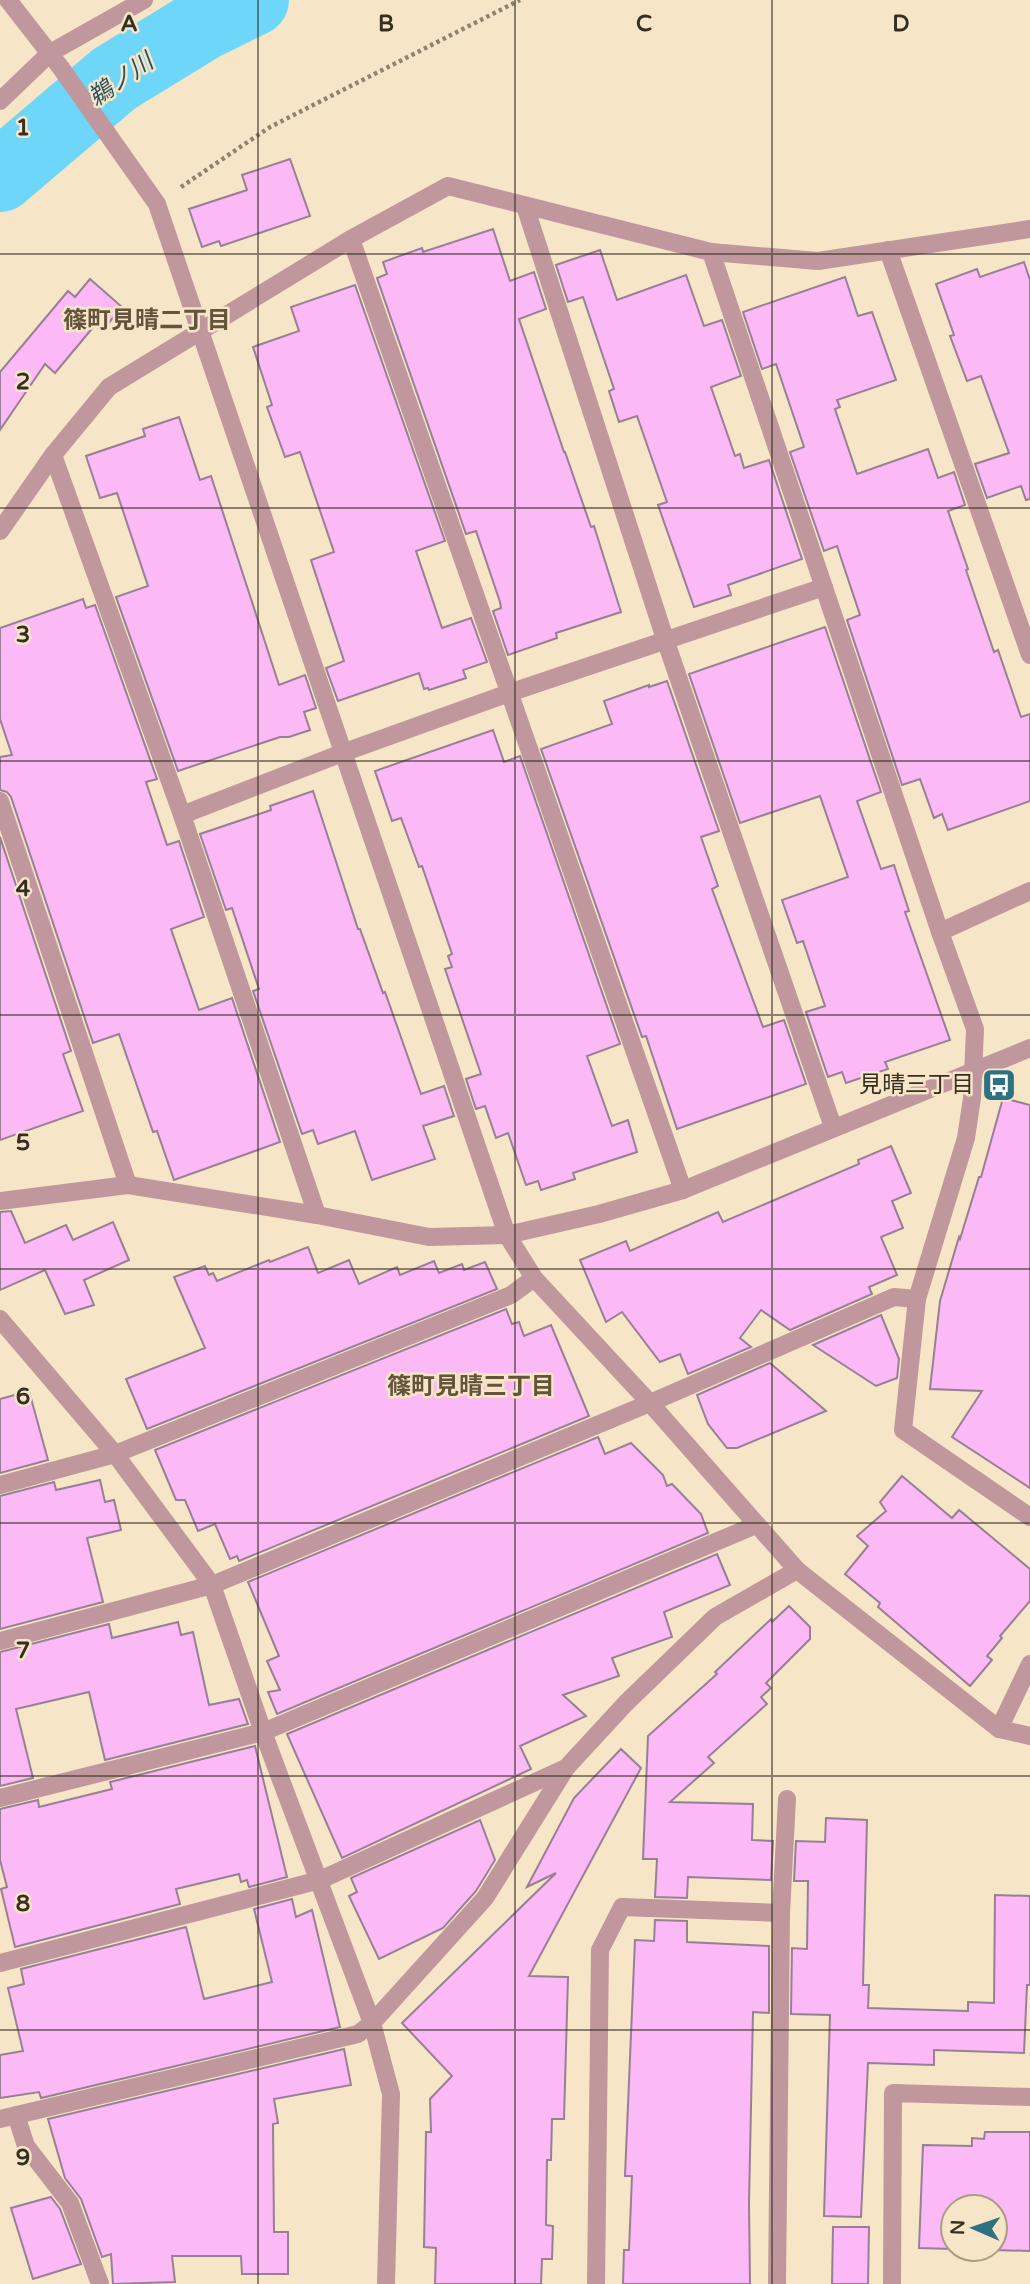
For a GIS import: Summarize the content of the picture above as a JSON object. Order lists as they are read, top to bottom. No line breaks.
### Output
{"districts":["篠町見晴二丁目","篠町見晴三丁目"],"water":["鵜ノ川"],"places":{"bus stop":["見晴三丁目"]},"north":"left","grid":{"columns":["A","B","C","D"],"rows":["1","2","3","4","5","6","7","8","9"]}}
